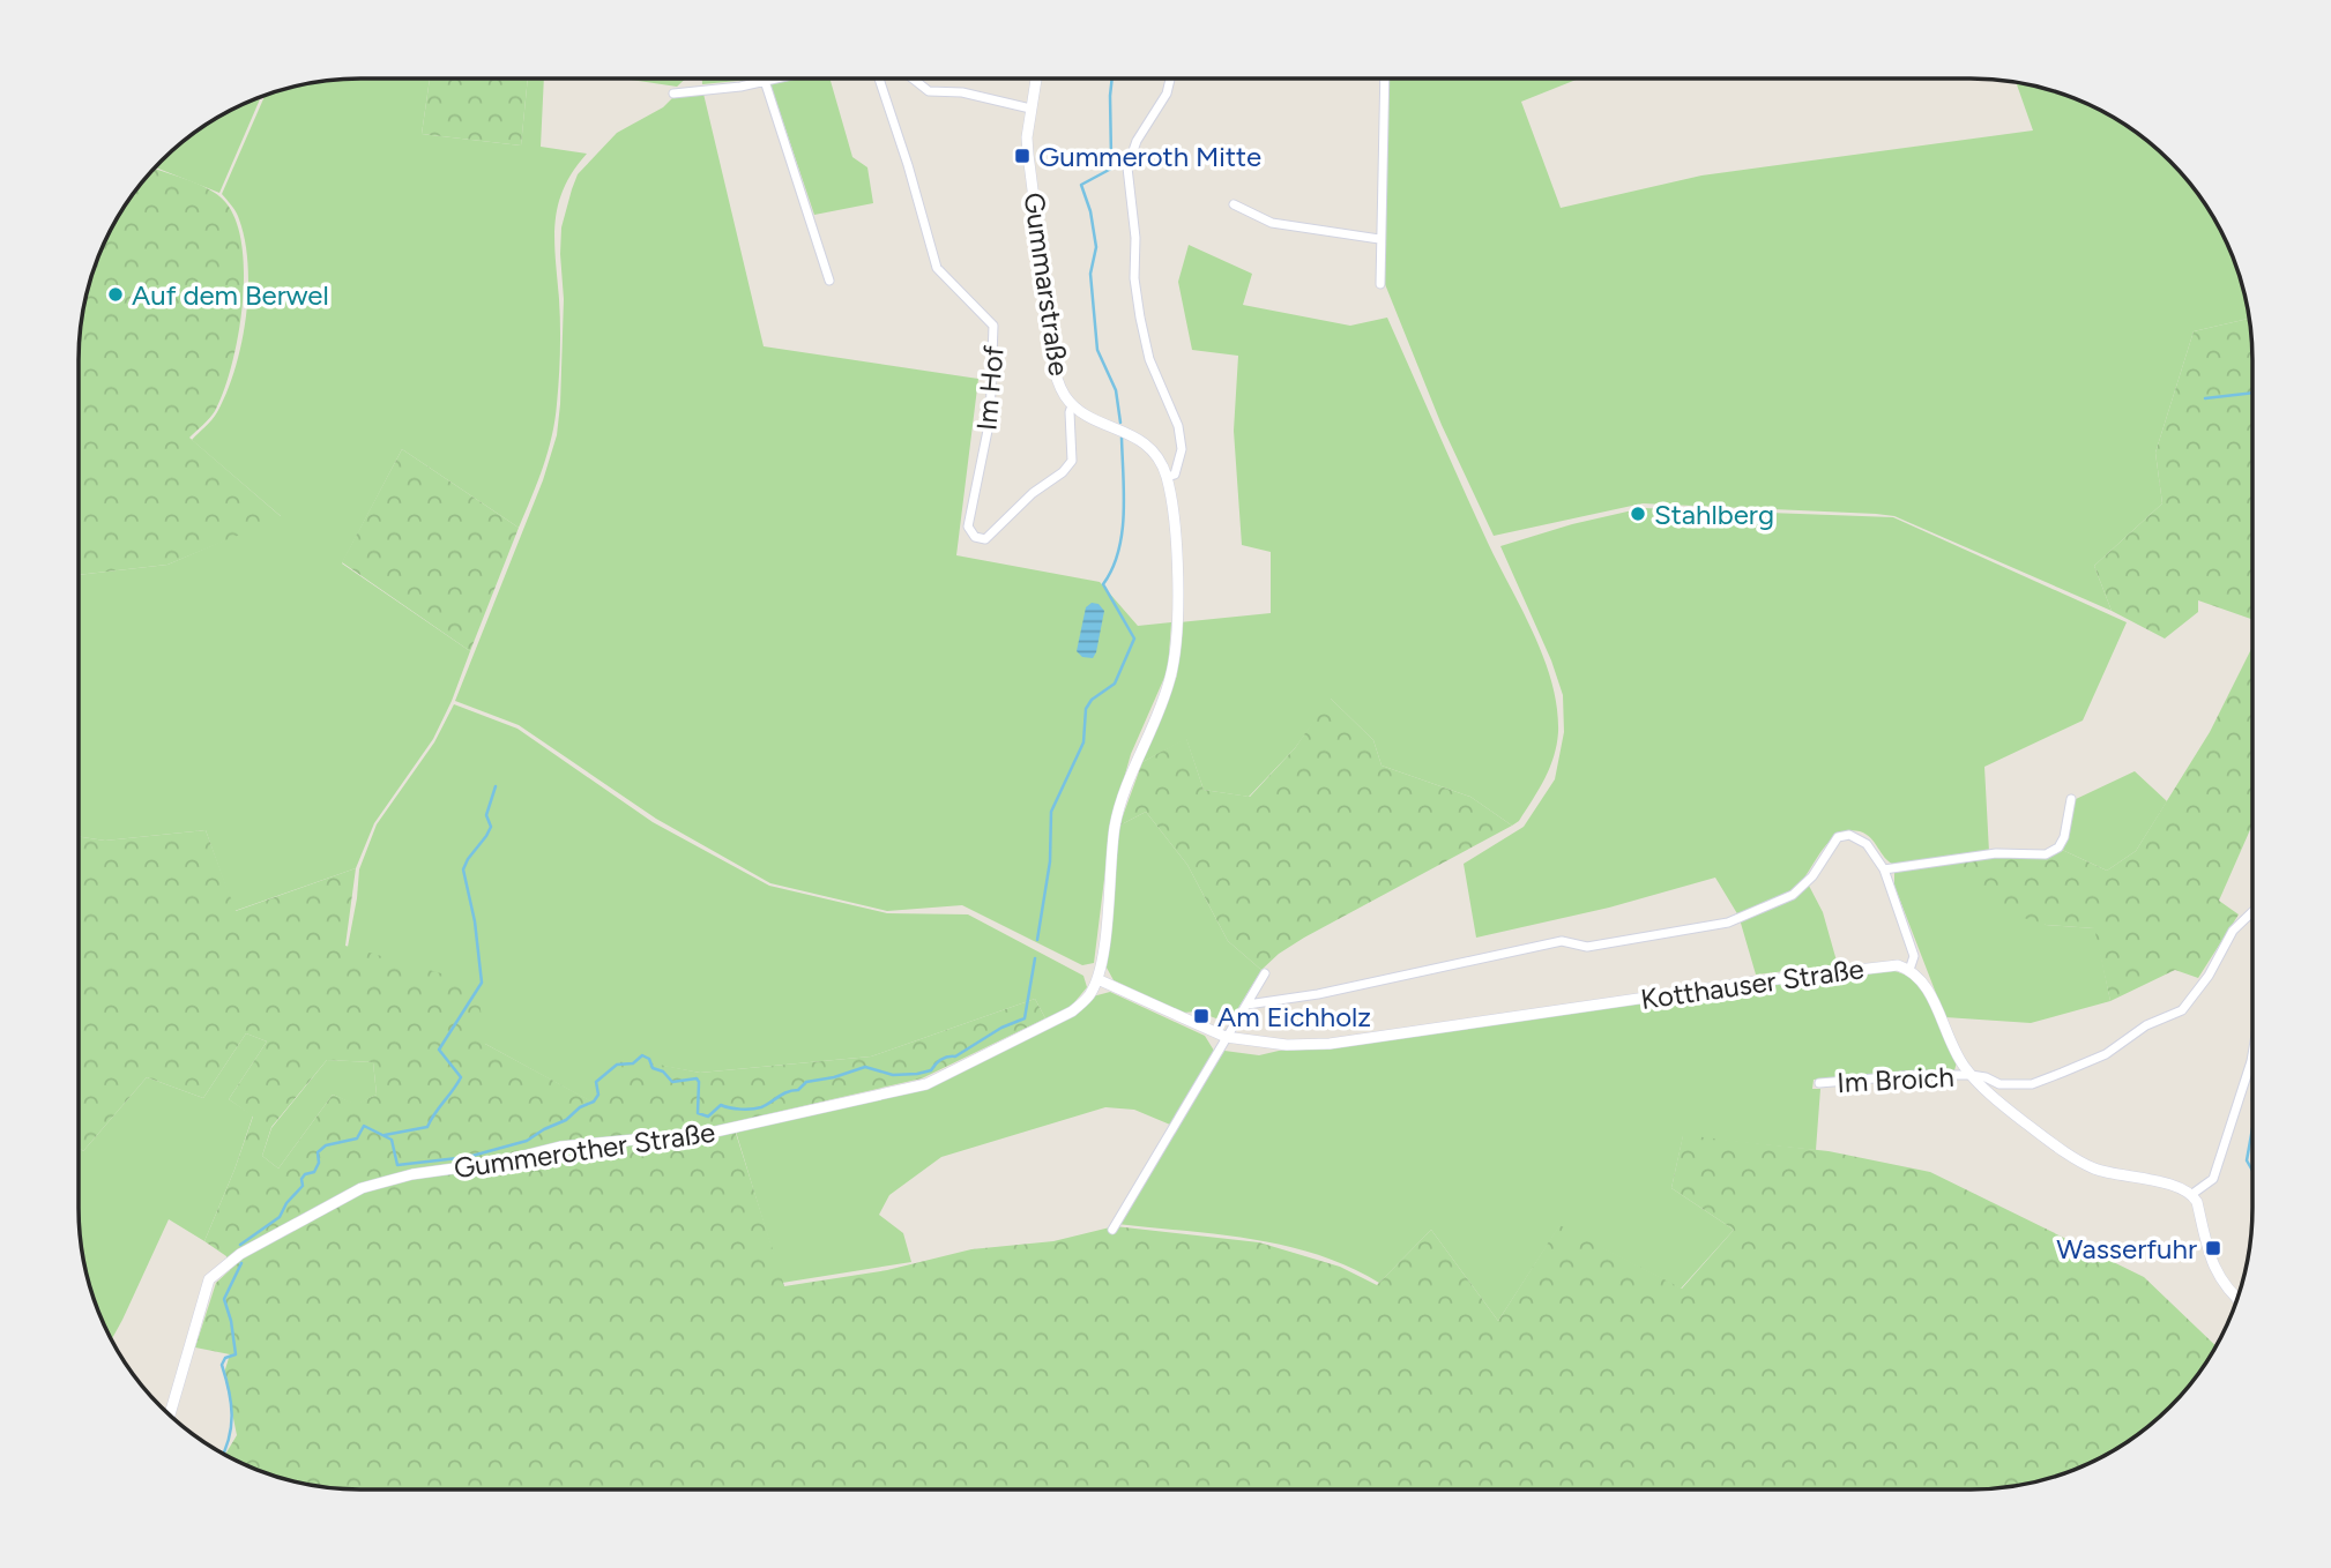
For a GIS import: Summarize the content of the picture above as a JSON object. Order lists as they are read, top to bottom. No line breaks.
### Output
{"streets":{"street":["Gummarstraße","Im Hof","Kotthauser Straße","Im Broich","Gummerother Straße"]},"crossings":[["Gummarstraße","Im Hof"],["Gummarstraße","Kotthauser Straße"],["Gummarstraße","Gummerother Straße"],["Kotthauser Straße","Gummerother Straße"]],"places":{"transit":["Gummeroth Mitte","Am Eichholz","Wasserfuhr"],"other":["Auf dem Berwel","Stahlberg"]}}
